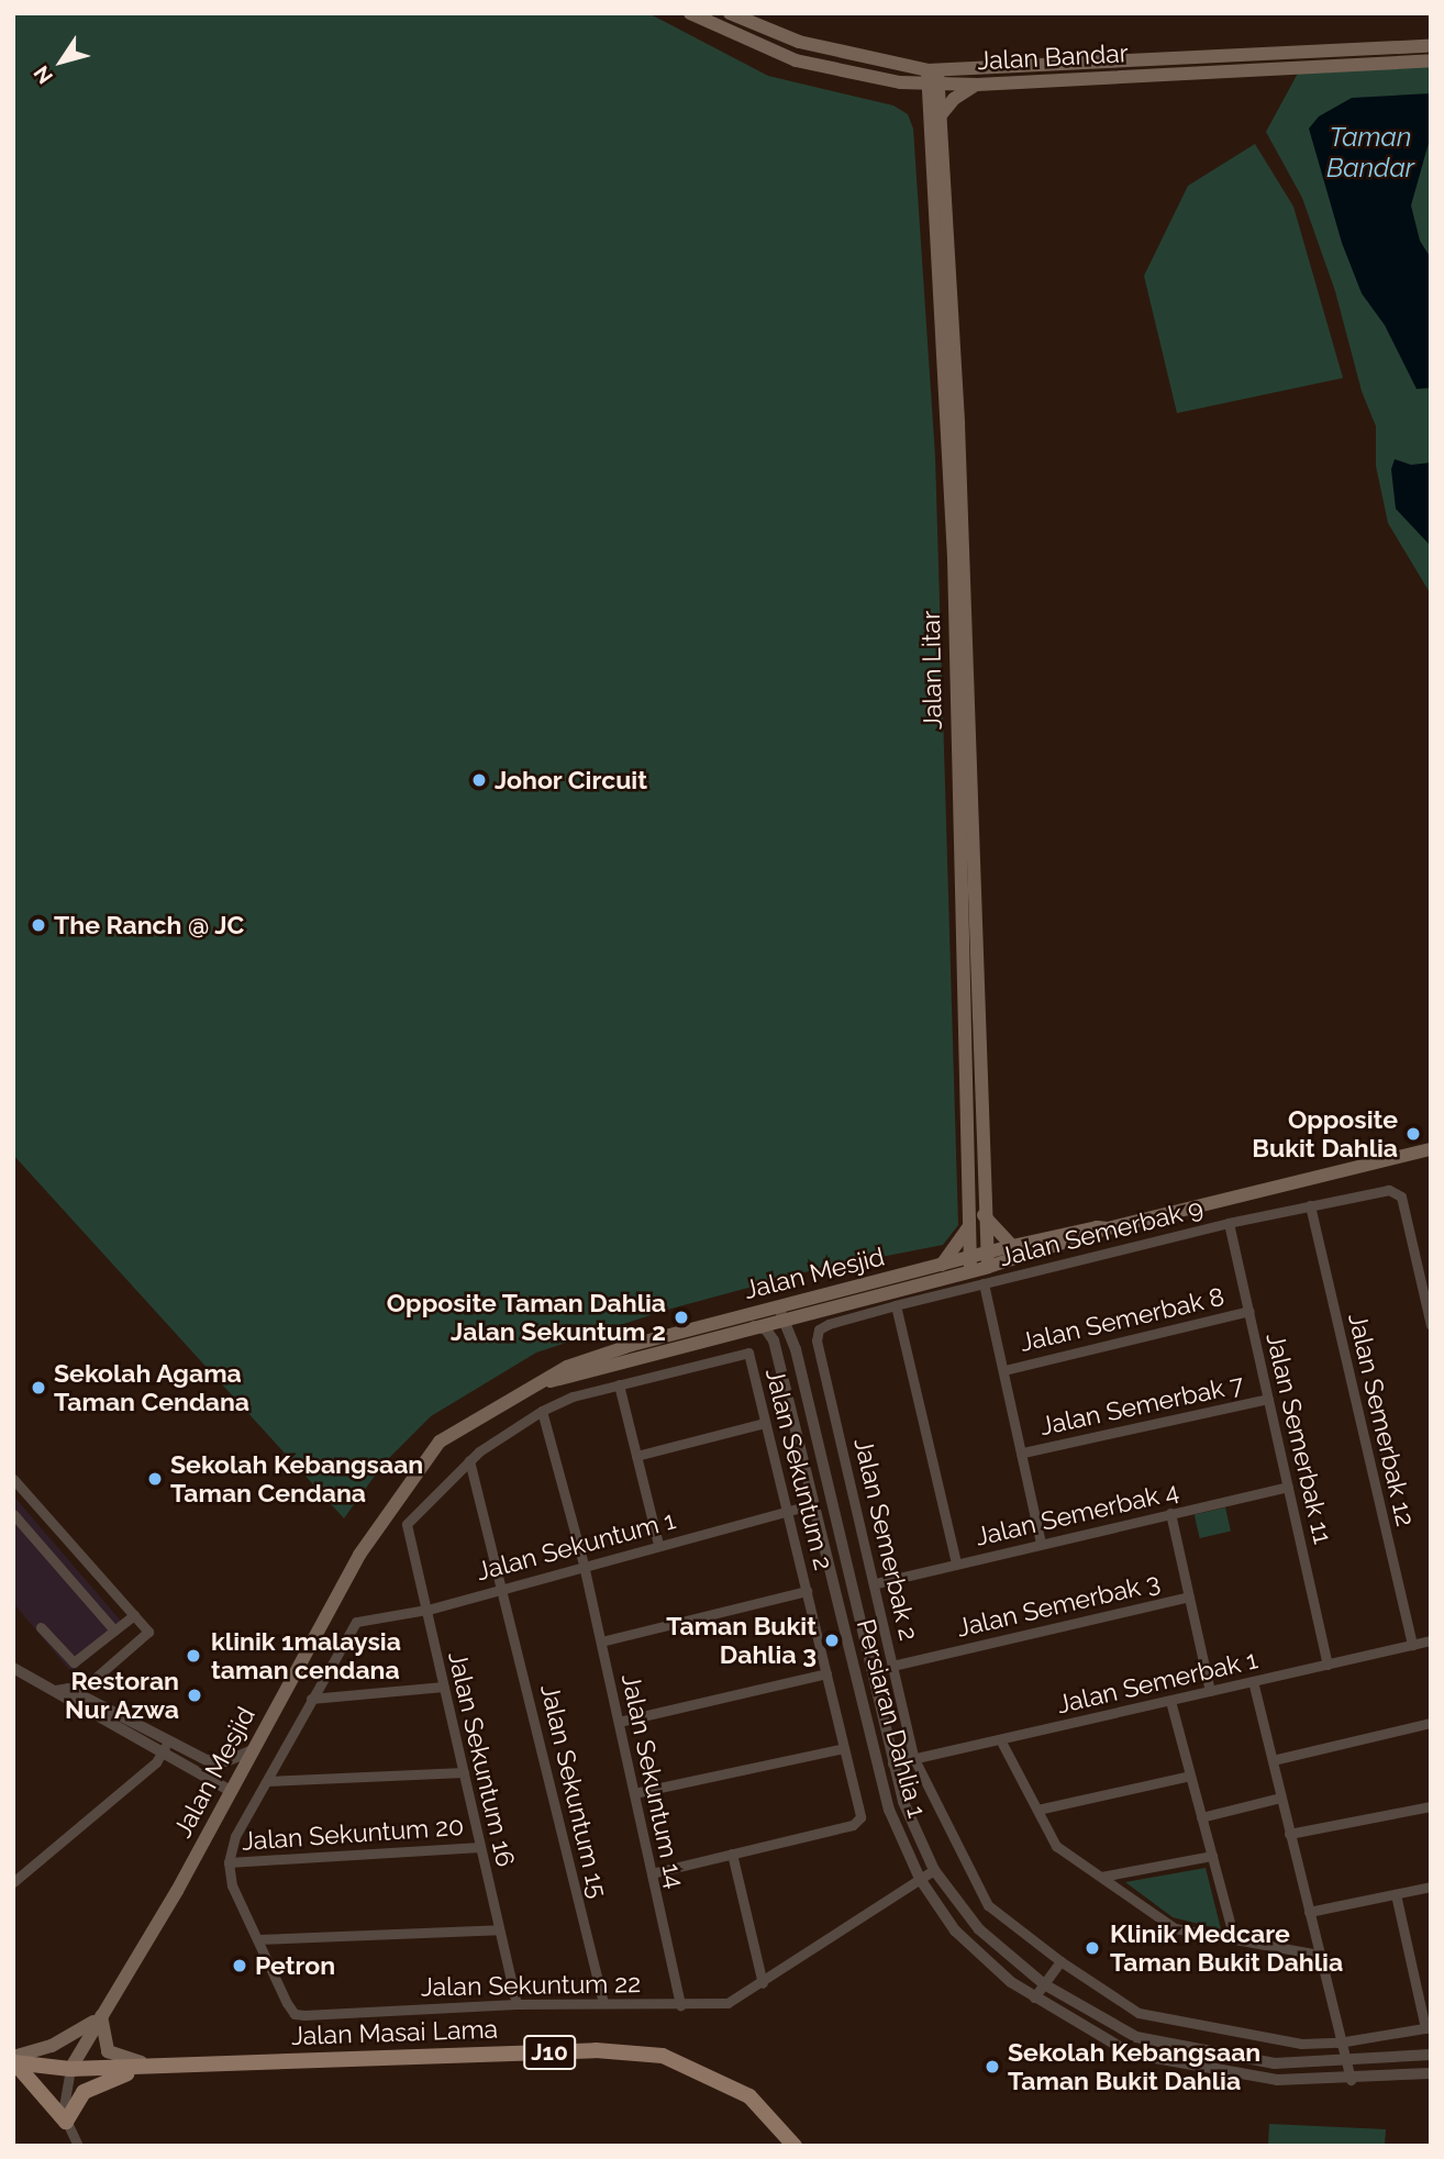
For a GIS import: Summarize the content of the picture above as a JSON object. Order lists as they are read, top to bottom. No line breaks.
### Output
{"streets":{"main road":["Jalan Bandar","Jalan Litar","Jalan Mesjid","Jalan Masai Lama","J10"],"street":["Jalan Semerbak 9","Jalan Semerbak 8","Jalan Semerbak 7","Jalan Semerbak 12","Jalan Semerbak 11","Jalan Sekuntum 2","Jalan Semerbak 4","Jalan Semerbak 2","Jalan Sekuntum 1","Jalan Semerbak 3","Jalan Semerbak 1","Persiaran Dahlia 1","Jalan Sekuntum 16","Jalan Sekuntum 14","Jalan Sekuntum 15","Jalan Sekuntum 20","Jalan Sekuntum 22"]},"crossings":[["Jalan Bandar","Jalan Litar"],["Jalan Litar","Jalan Mesjid"],["Jalan Semerbak 9","Jalan Semerbak 12"],["Jalan Semerbak 9","Jalan Semerbak 11"],["Jalan Semerbak 9","Jalan Semerbak 2"],["Jalan Mesjid","Persiaran Dahlia 1"],["Jalan Mesjid","Jalan Masai Lama"],["Jalan Semerbak 8","Jalan Semerbak 11"],["Jalan Semerbak 7","Jalan Semerbak 11"],["Jalan Semerbak 12","Jalan Semerbak 1"],["Jalan Semerbak 11","Jalan Semerbak 4"],["Jalan Semerbak 11","Jalan Semerbak 1"],["Jalan Sekuntum 2","Jalan Sekuntum 1"],["Jalan Sekuntum 2","Jalan Sekuntum 16"],["Jalan Sekuntum 2","Jalan Sekuntum 14"],["Jalan Sekuntum 2","Jalan Sekuntum 15"],["Jalan Semerbak 4","Jalan Semerbak 2"],["Jalan Semerbak 2","Jalan Semerbak 3"],["Jalan Semerbak 2","Jalan Semerbak 1"],["Jalan Sekuntum 1","Persiaran Dahlia 1"],["Jalan Sekuntum 1","Jalan Sekuntum 16"],["Jalan Sekuntum 1","Jalan Sekuntum 14"],["Jalan Sekuntum 1","Jalan Sekuntum 15"],["Jalan Semerbak 1","Persiaran Dahlia 1"],["Persiaran Dahlia 1","Jalan Sekuntum 22"],["Jalan Sekuntum 16","Jalan Sekuntum 20"],["Jalan Sekuntum 16","Jalan Sekuntum 22"],["Jalan Sekuntum 14","Jalan Sekuntum 22"],["Jalan Sekuntum 15","Jalan Sekuntum 22"]],"water":["Taman Bandar"],"places":["Johor Circuit","The Ranch @ JC","Opposite Bukit Dahlia","Opposite Taman Dahlia Jalan Sekuntum 2","Sekolah Agama Taman Cendana","Sekolah Kebangsaan Taman Cendana","Taman Bukit Dahlia 3","klinik 1malaysia taman cendana","Restoran Nur Azwa","Klinik Medcare Taman Bukit Dahlia","Petron","Sekolah Kebangsaan Taman Bukit Dahlia"],"north":"bottom left"}
